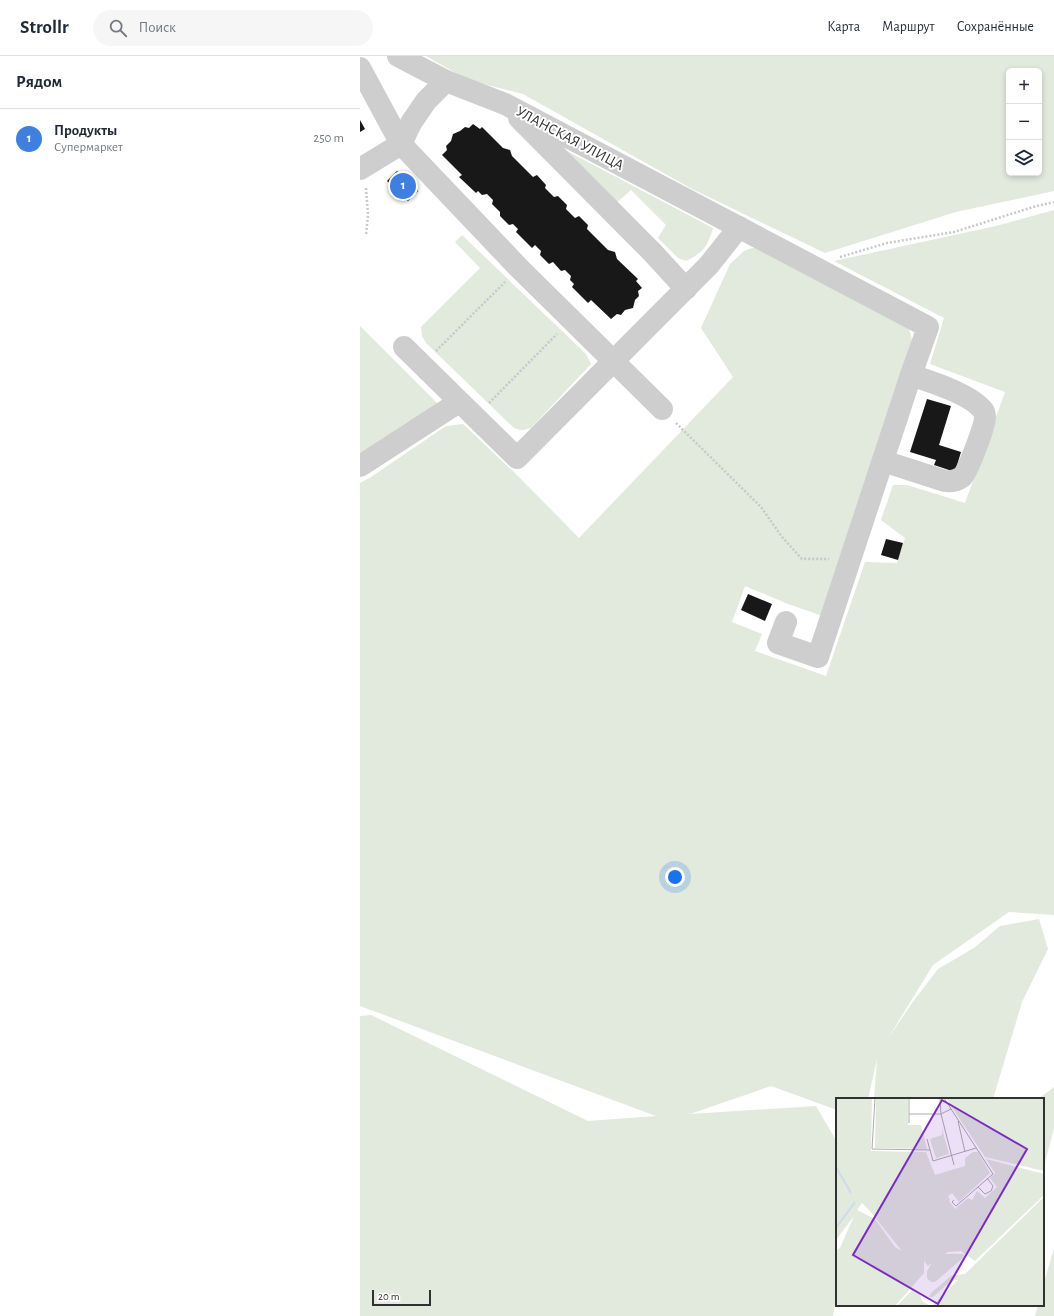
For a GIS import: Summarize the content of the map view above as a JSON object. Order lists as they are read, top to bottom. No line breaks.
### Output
{"streets":{"lane":["УЛАНСКАЯ УЛИЦА"]},"scale_bar":"20 m","page":{"header":"Strollr","search":"Поиск","nav":["Карта","Маршрут","Сохранённые"],"heading":"Рядом","map_buttons":["+","−"],"list":[{"mark":"1","name":"Продукты","note":"Супермаркет","value":"250 m"}],"pins":"1","scale":"20 m"}}
